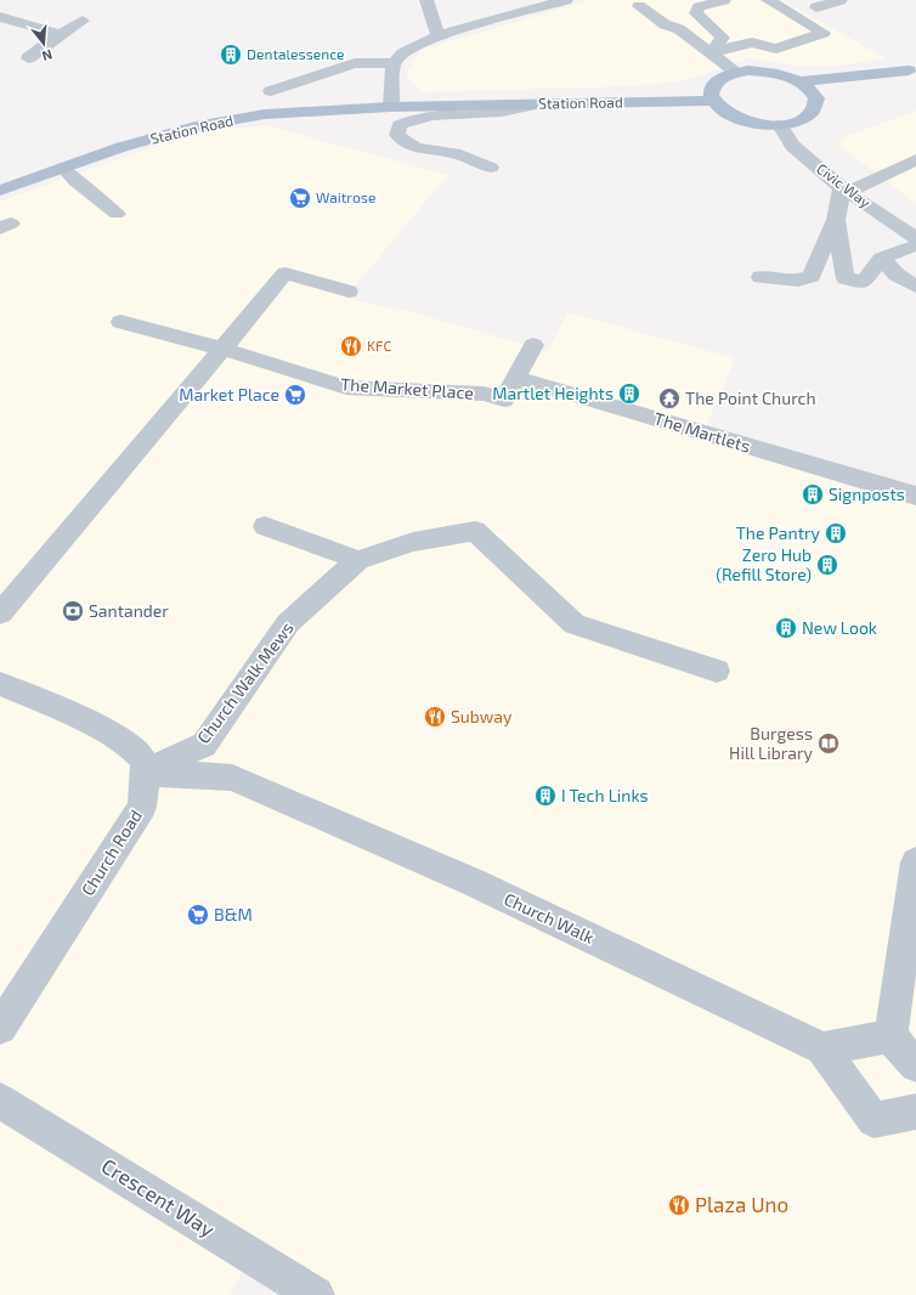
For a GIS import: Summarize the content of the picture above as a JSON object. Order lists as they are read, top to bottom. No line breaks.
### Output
{"streets":{"main road":["Station Road"],"street":["Civic Way","The Market Place","The Martlets","Church Walk Mews","Church Road","Church Walk","Crescent Way"]},"crossings":[["The Market Place","The Martlets"],["Church Walk Mews","Church Road"],["Church Walk Mews","Church Walk"],["Church Road","Church Walk"]],"places":{"building":["Dentalessence","Martlet Heights","Signposts","The Pantry","Zero Hub (Refill Store)","New Look","I Tech Links"],"supermarket":["Waitrose","Market Place","B&M"],"restaurant":["KFC","Subway","Plaza Uno"],"temple":["The Point Church"],"bank":["Santander"],"library":["Burgess Hill Library"]},"north":"bottom"}
